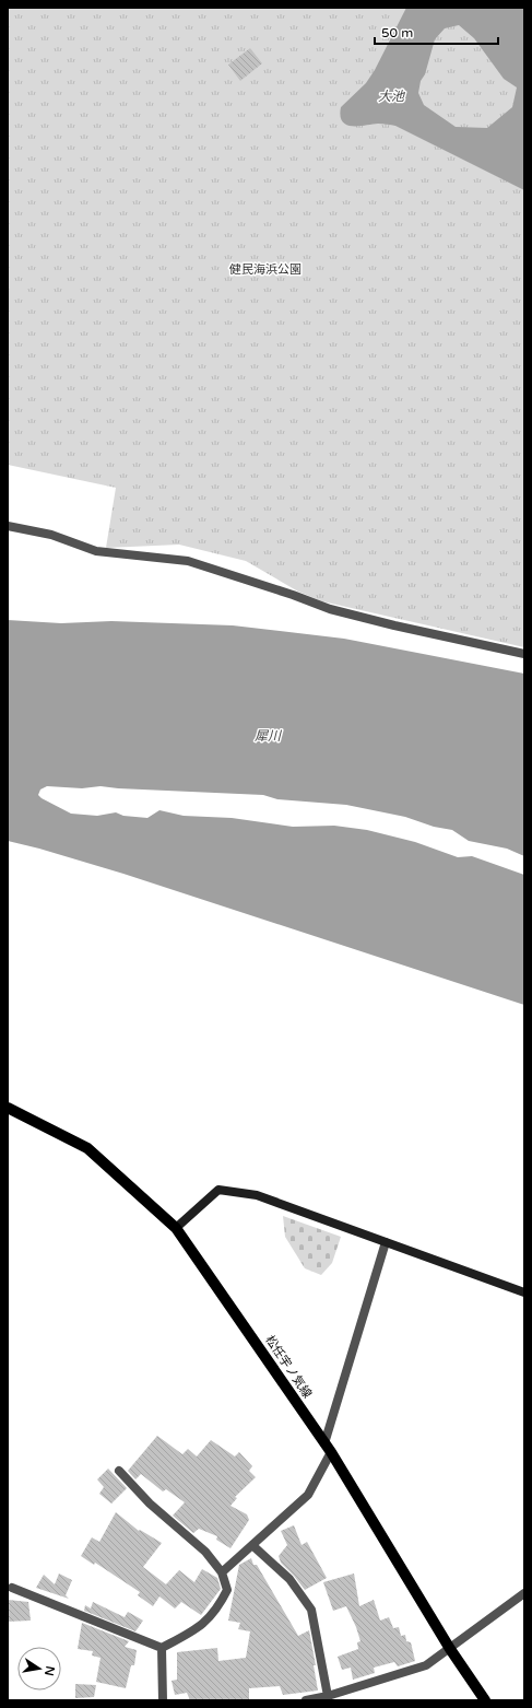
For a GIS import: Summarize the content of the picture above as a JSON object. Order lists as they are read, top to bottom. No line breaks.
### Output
{"streets":{"main road":["松任宇ノ気線"]},"water":["大池","犀川"],"parks":["健民海浜公園"],"scale_bar":"50 m","north":"right"}
